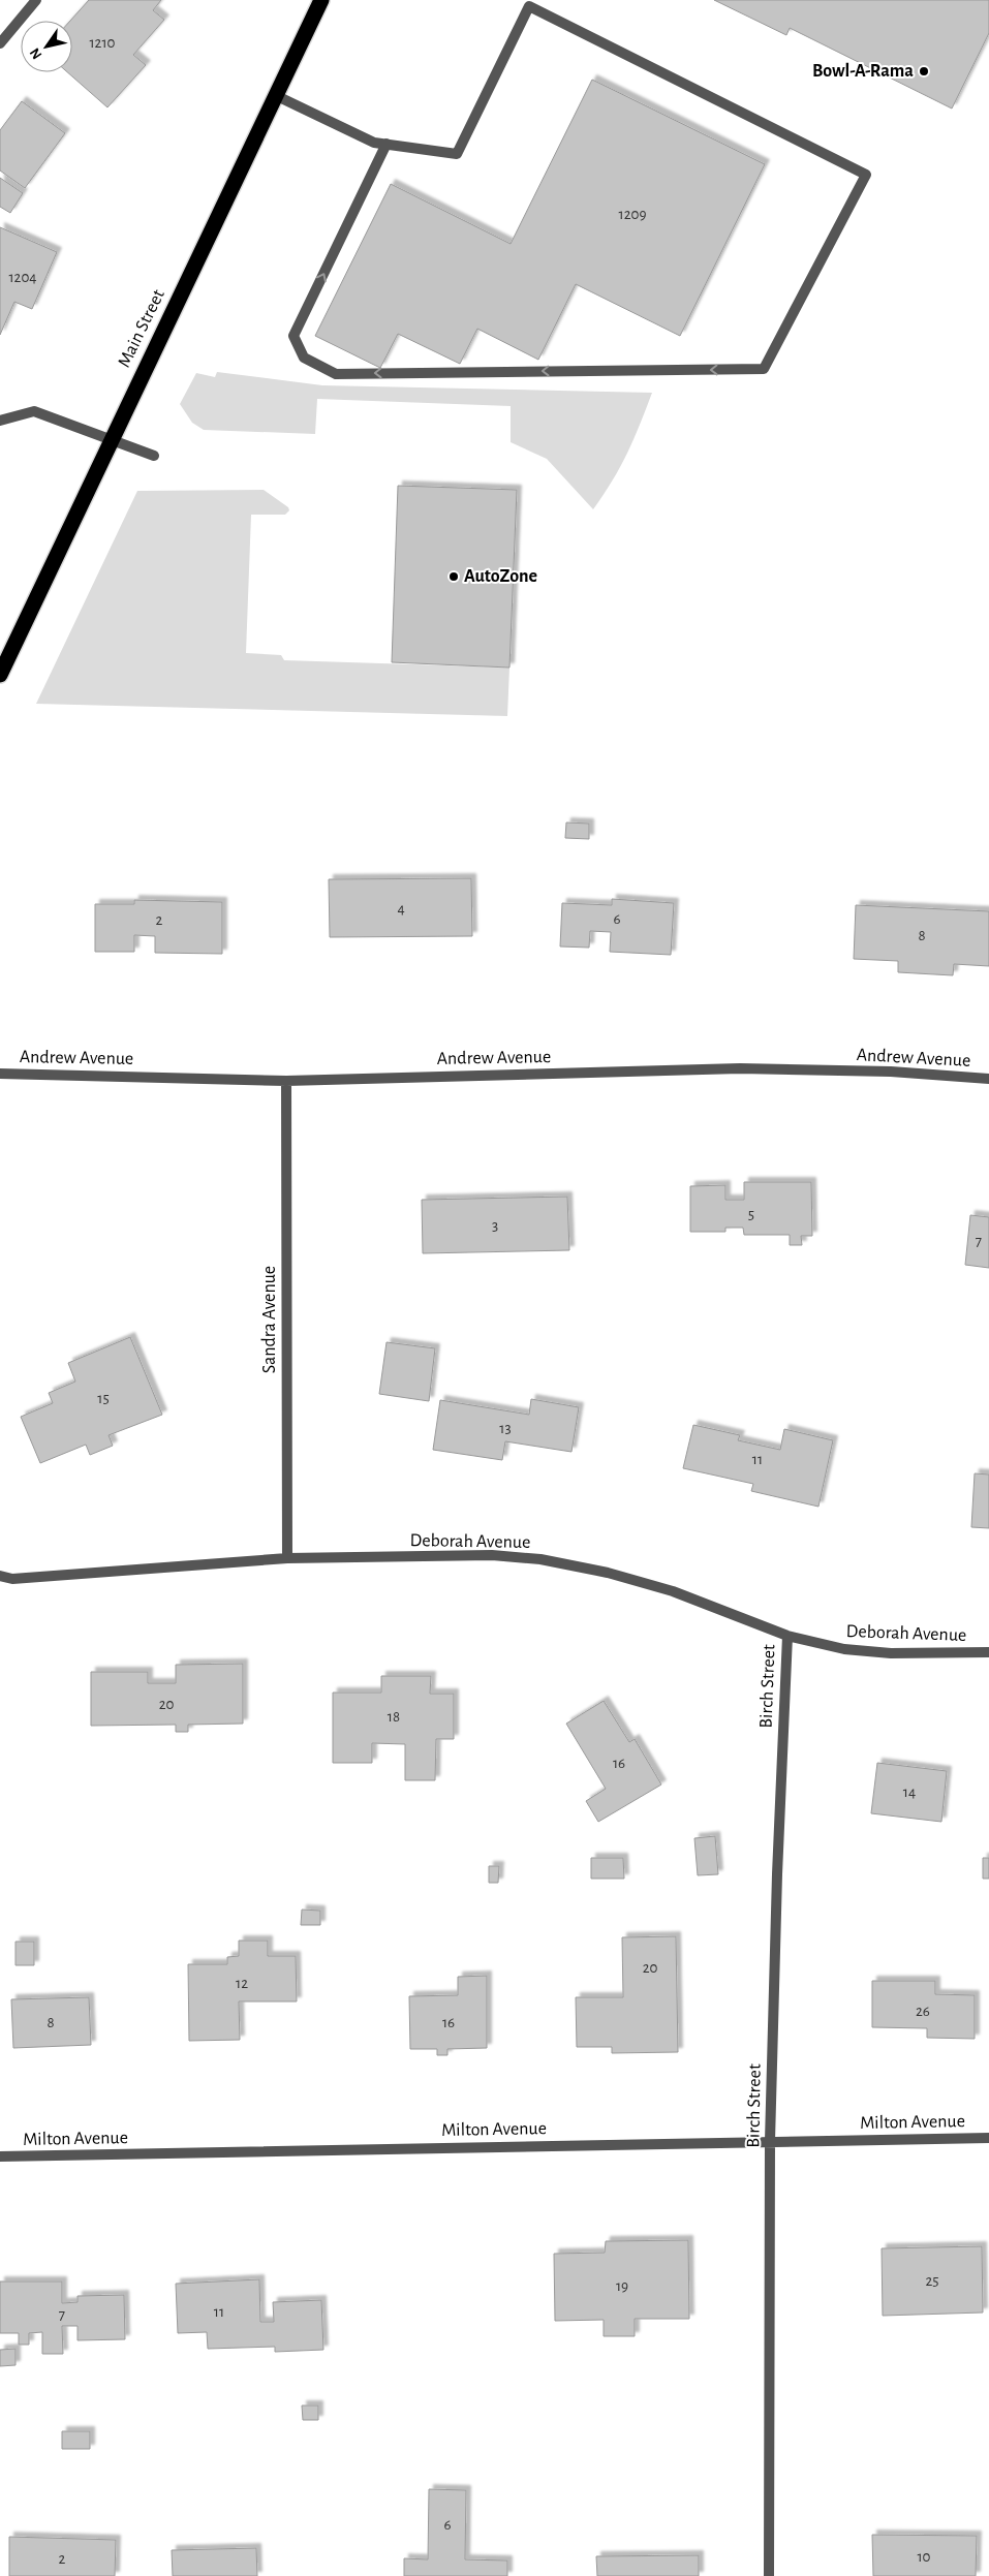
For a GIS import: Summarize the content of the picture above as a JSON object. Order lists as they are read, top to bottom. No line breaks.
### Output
{"streets":{"highway":["Main Street"],"street":["Andrew Avenue","Sandra Avenue","Deborah Avenue","Birch Street","Milton Avenue"]},"crossings":[["Andrew Avenue","Sandra Avenue"],["Sandra Avenue","Deborah Avenue"],["Deborah Avenue","Birch Street"],["Birch Street","Milton Avenue"]],"places":["Bowl-A-Rama","AutoZone"],"house_numbers":["1210","1209","1204","4","6","2","8","5","3","7","15","13","11","20","18","16","14","20","12","26","8","16","25","19","11","7","6","10","2"],"north":"bottom left"}
